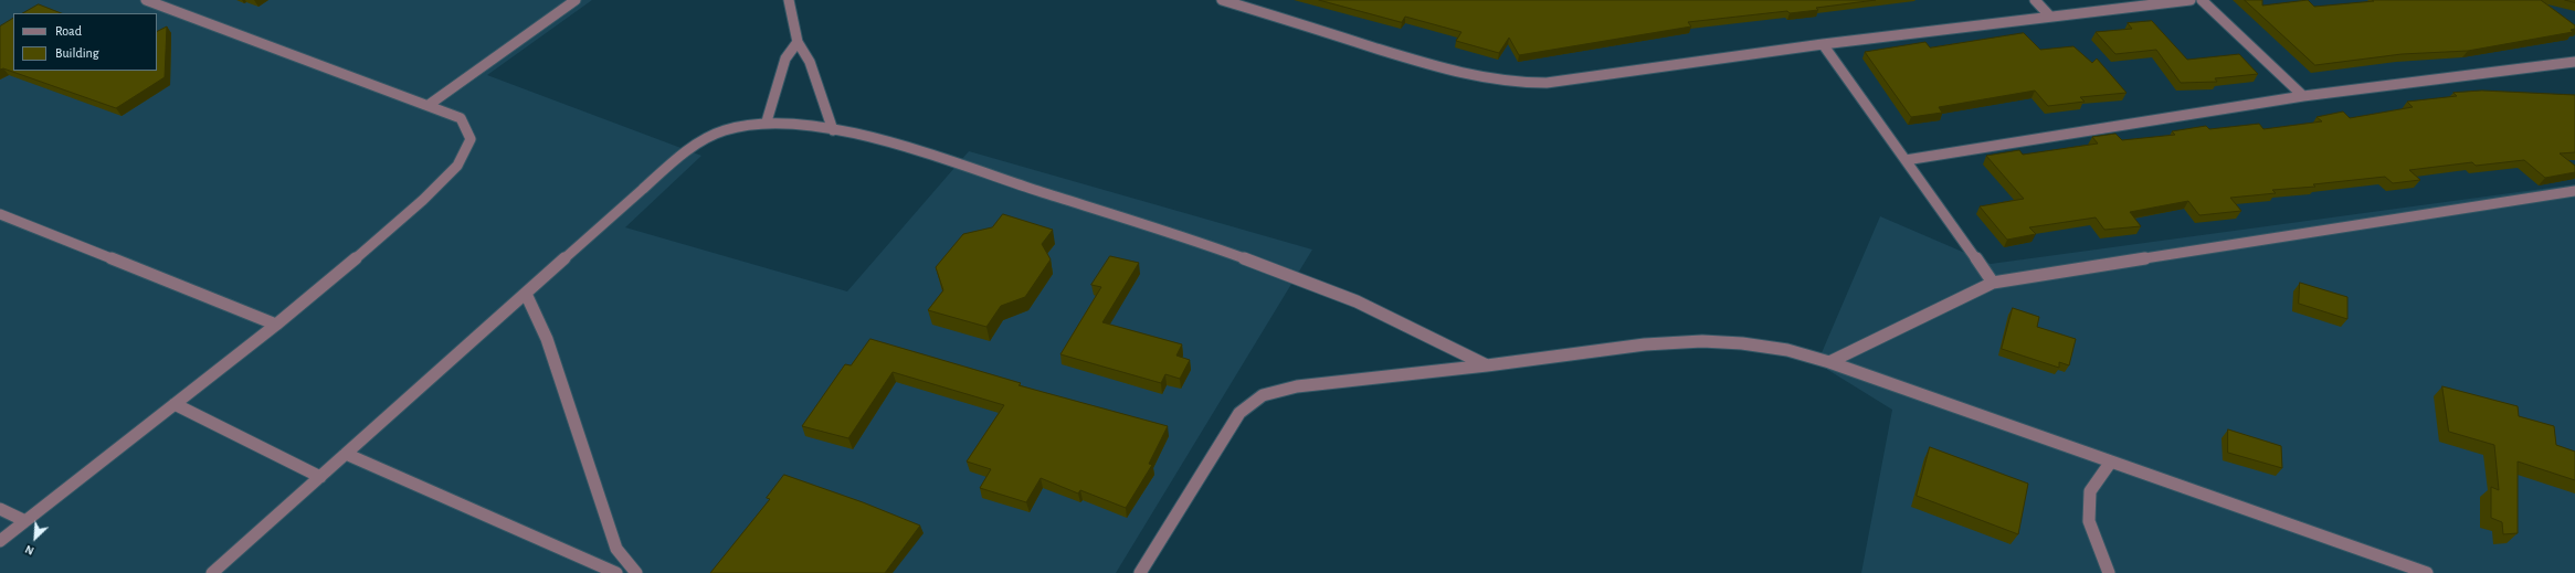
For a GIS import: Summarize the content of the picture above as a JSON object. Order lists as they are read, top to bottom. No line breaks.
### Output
{"legend":["Road","Building"],"north":"bottom left"}
